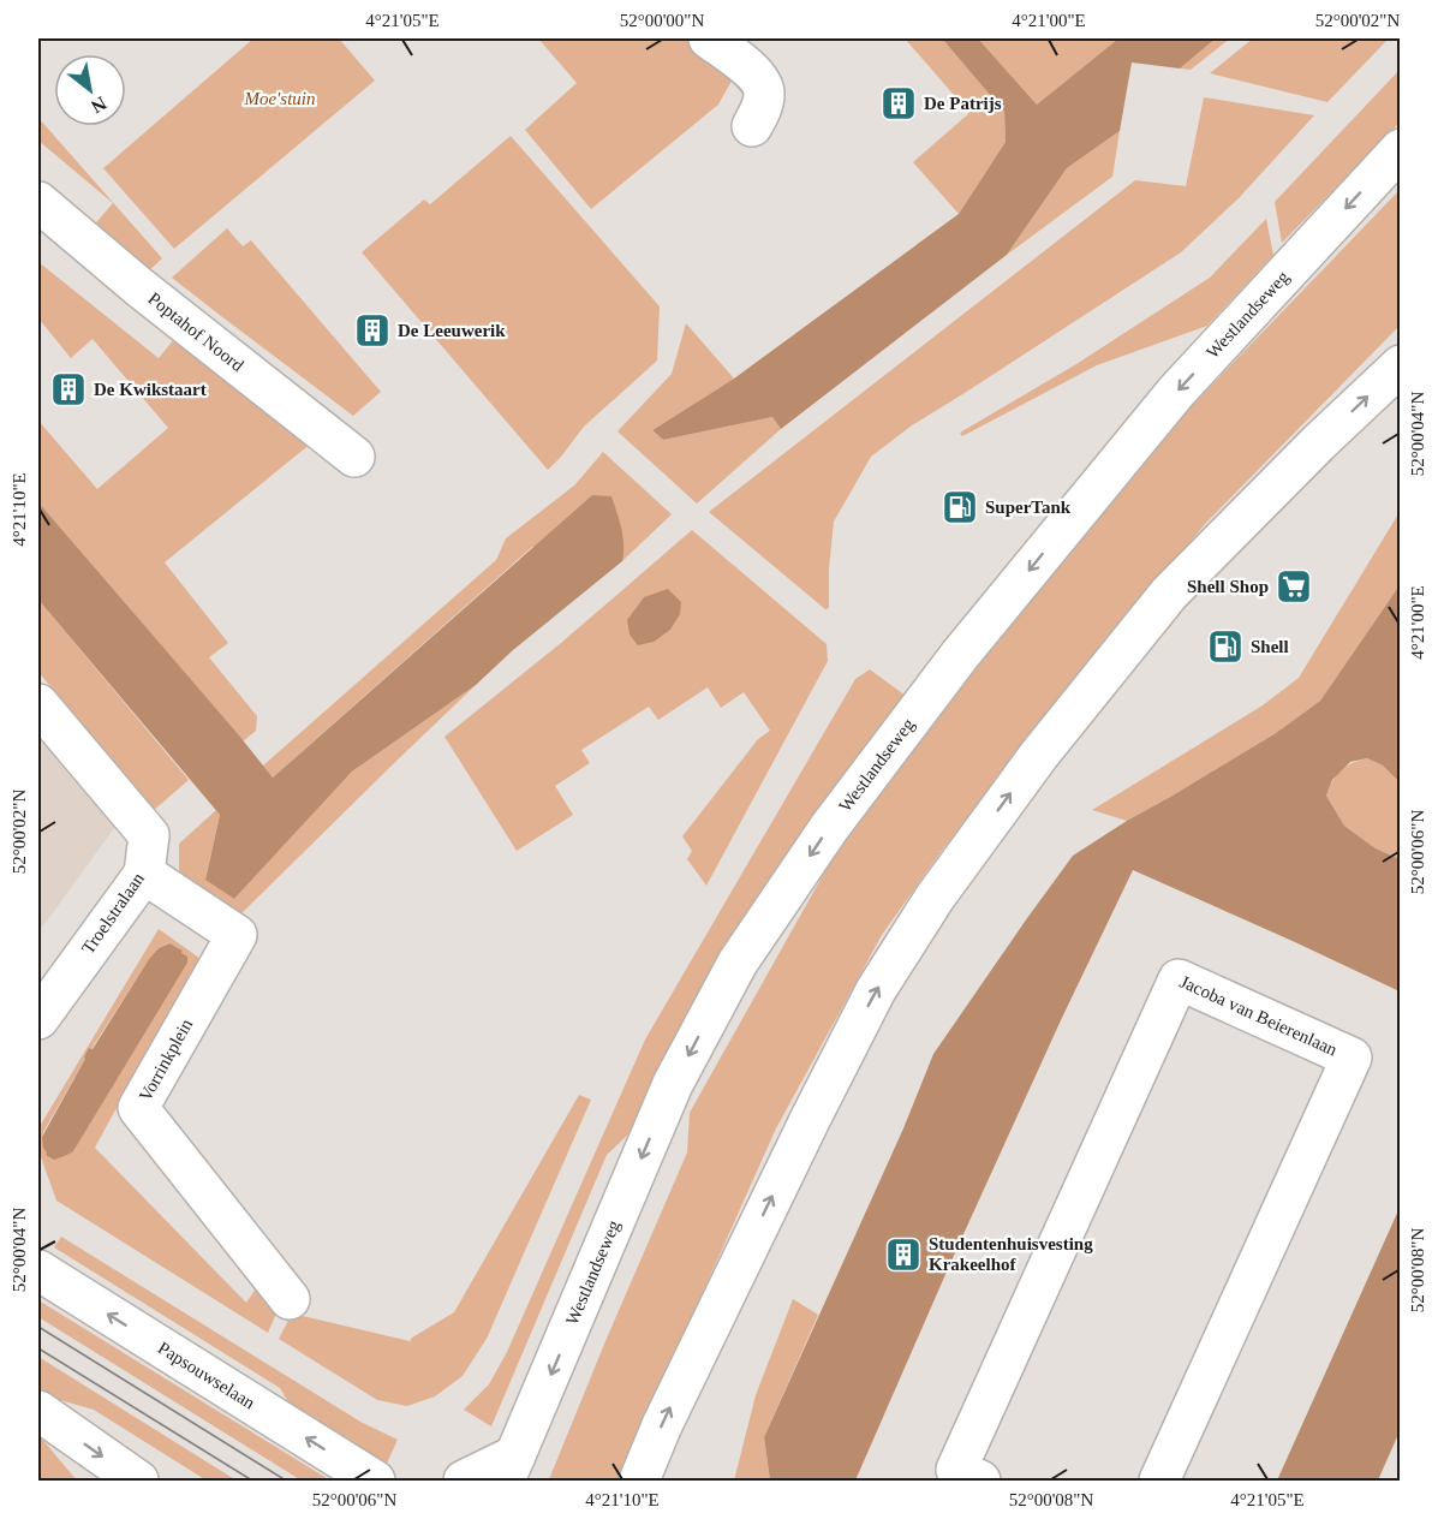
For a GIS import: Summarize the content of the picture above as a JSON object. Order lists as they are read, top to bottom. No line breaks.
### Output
{"streets":{"street":["Westlandseweg","Poptahof Noord","Troelstralaan","Jacoba van Beierenlaan","Vorrinkplein","Papsouwselaan"]},"crossings":[["Troelstralaan","Vorrinkplein"]],"parks":["Moe'stuin"],"places":{"building":["De Patrijs","De Leeuwerik","De Kwikstaart","Studentenhuisvesting Krakeelhof"],"fuel station":["SuperTank","Shell"],"supermarket":["Shell Shop"]},"north":"bottom right","coordinates":["4°21'05\"E","52°00'00\"N","4°21'00\"E","52°00'02\"N","52°00'04\"N","4°21'10\"E","52°00'06\"N","52°00'08\"N"]}
